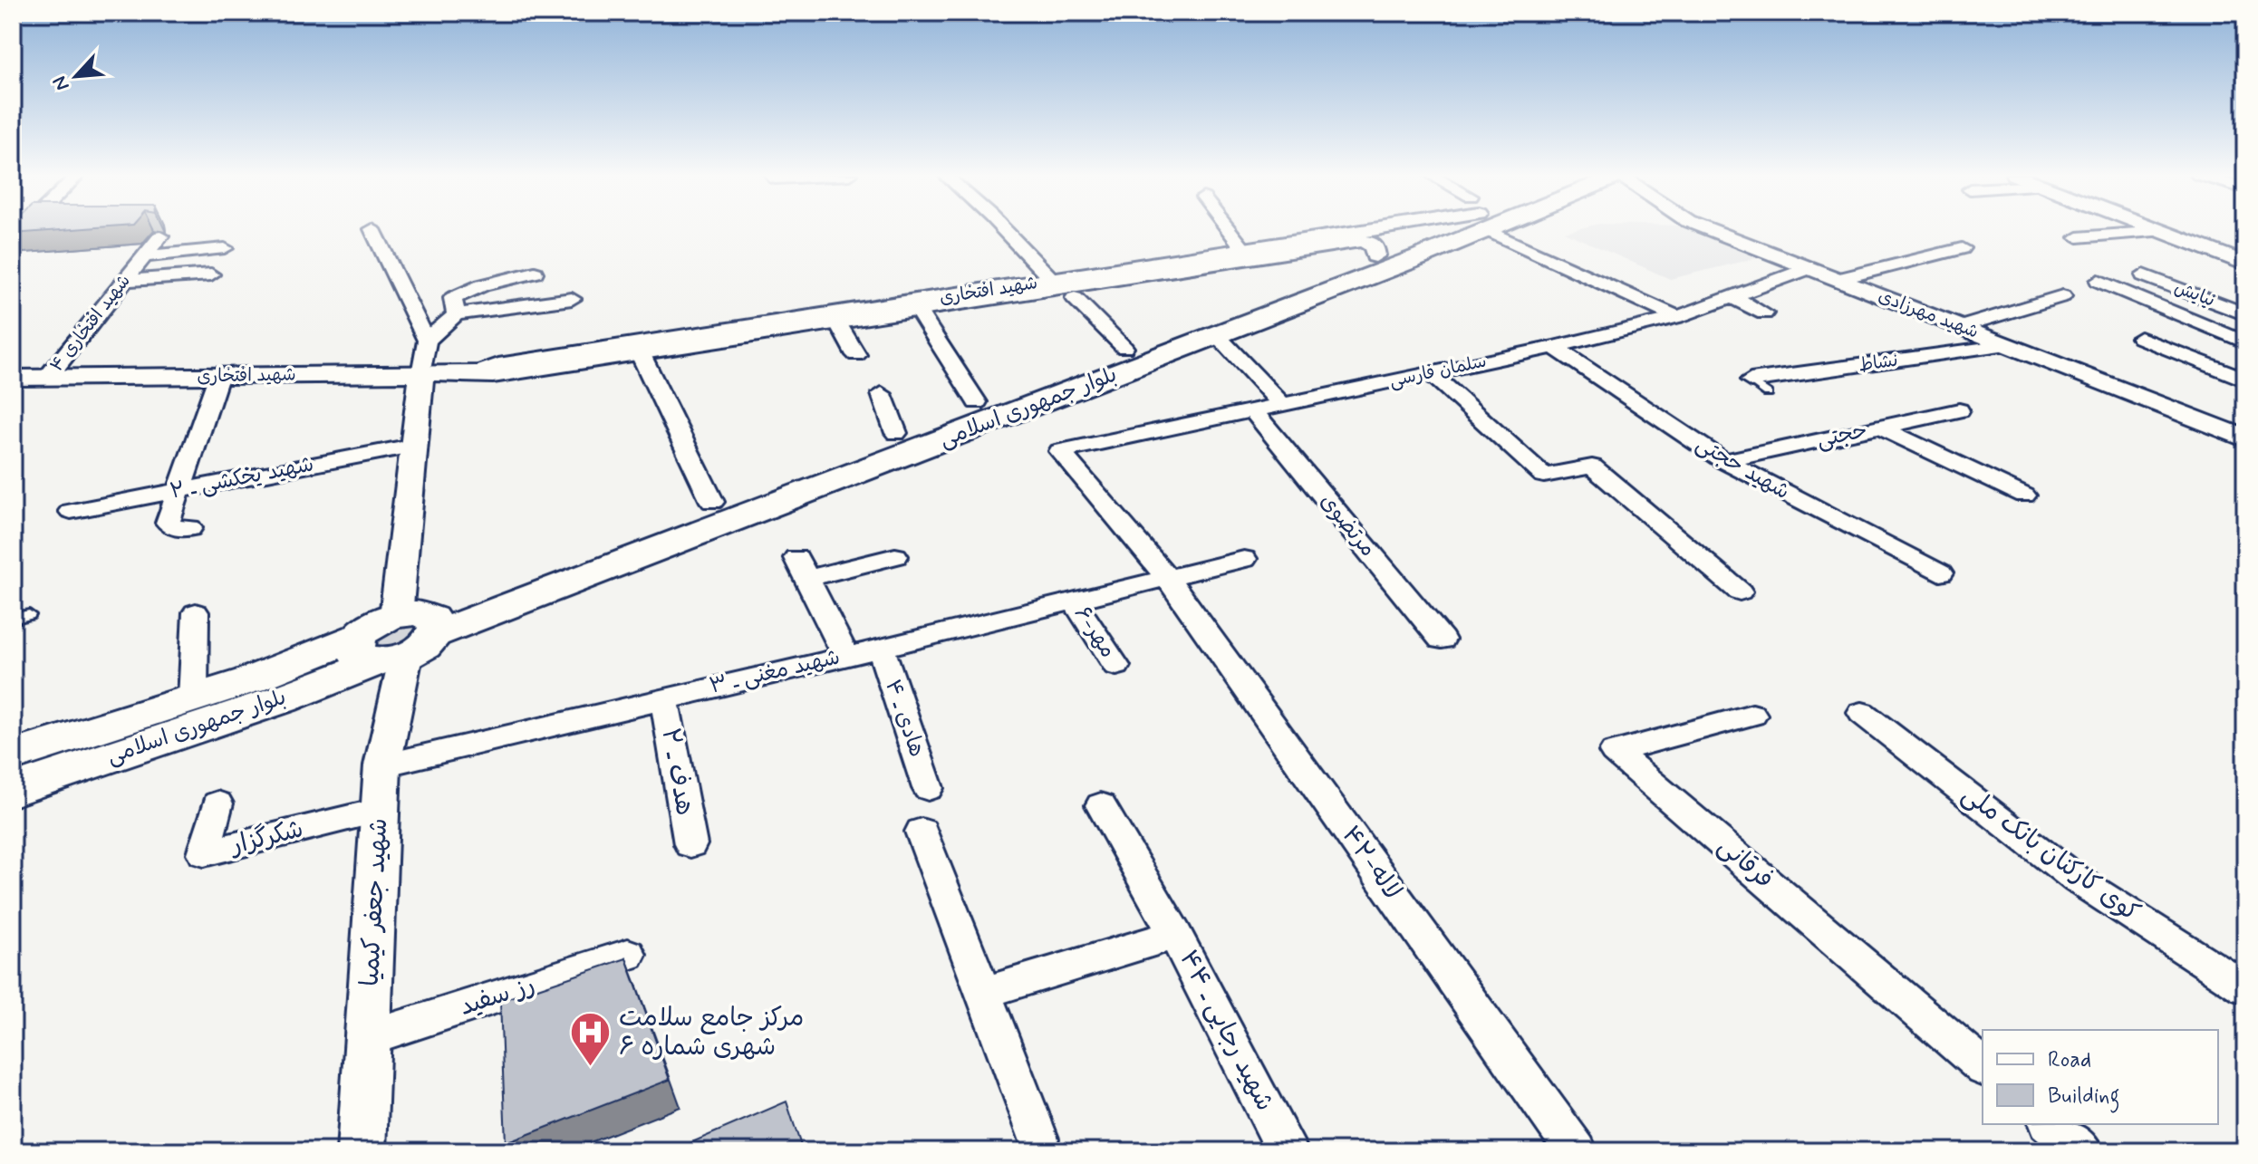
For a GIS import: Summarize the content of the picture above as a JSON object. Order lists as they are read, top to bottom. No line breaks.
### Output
{"streets":{"main road":["بلوار جمهوری اسلامی"],"street":["شهید افتخاری","نیایش","شهید مهرزادی","شهید افتخاری ۴","نشاط","سلمان فارسی","حجتی","شهید حجتی","شهید یخکشی ـ ۲","مرتضوی","مهر-۶","شهید مغنی ـ ۳","هادی ـ ۴","هدف ـ ۲","شکرگزار","کوی کارکنان بانک ملی","لاله-۴۲","فرقانی","شهید جعفر کیمیا","رز سفید","شهید رجایی ـ ۴۴"]},"crossings":[["شهید افتخاری","شهید افتخاری ۴"],["شهید افتخاری","شهید جعفر کیمیا"],["شهید مهرزادی","نشاط"],["شهید مهرزادی","سلمان فارسی"],["سلمان فارسی","شهید حجتی"],["سلمان فارسی","مرتضوی"],["سلمان فارسی","لاله-۴۲"],["بلوار جمهوری اسلامی","شهید جعفر کیمیا"],["حجتی","شهید حجتی"],["شهید یخکشی ـ ۲","شهید جعفر کیمیا"],["مهر-۶","شهید مغنی ـ ۳"],["شهید مغنی ـ ۳","هادی ـ ۴"],["شهید مغنی ـ ۳","هدف ـ ۲"],["شهید مغنی ـ ۳","لاله-۴۲"],["شهید مغنی ـ ۳","شهید جعفر کیمیا"],["شکرگزار","شهید جعفر کیمیا"],["شهید جعفر کیمیا","رز سفید"]],"places":{"hospital":["مرکز جامع سلامت شهری شماره ۶"]},"legend":["Road","Building"],"north":"bottom left"}
